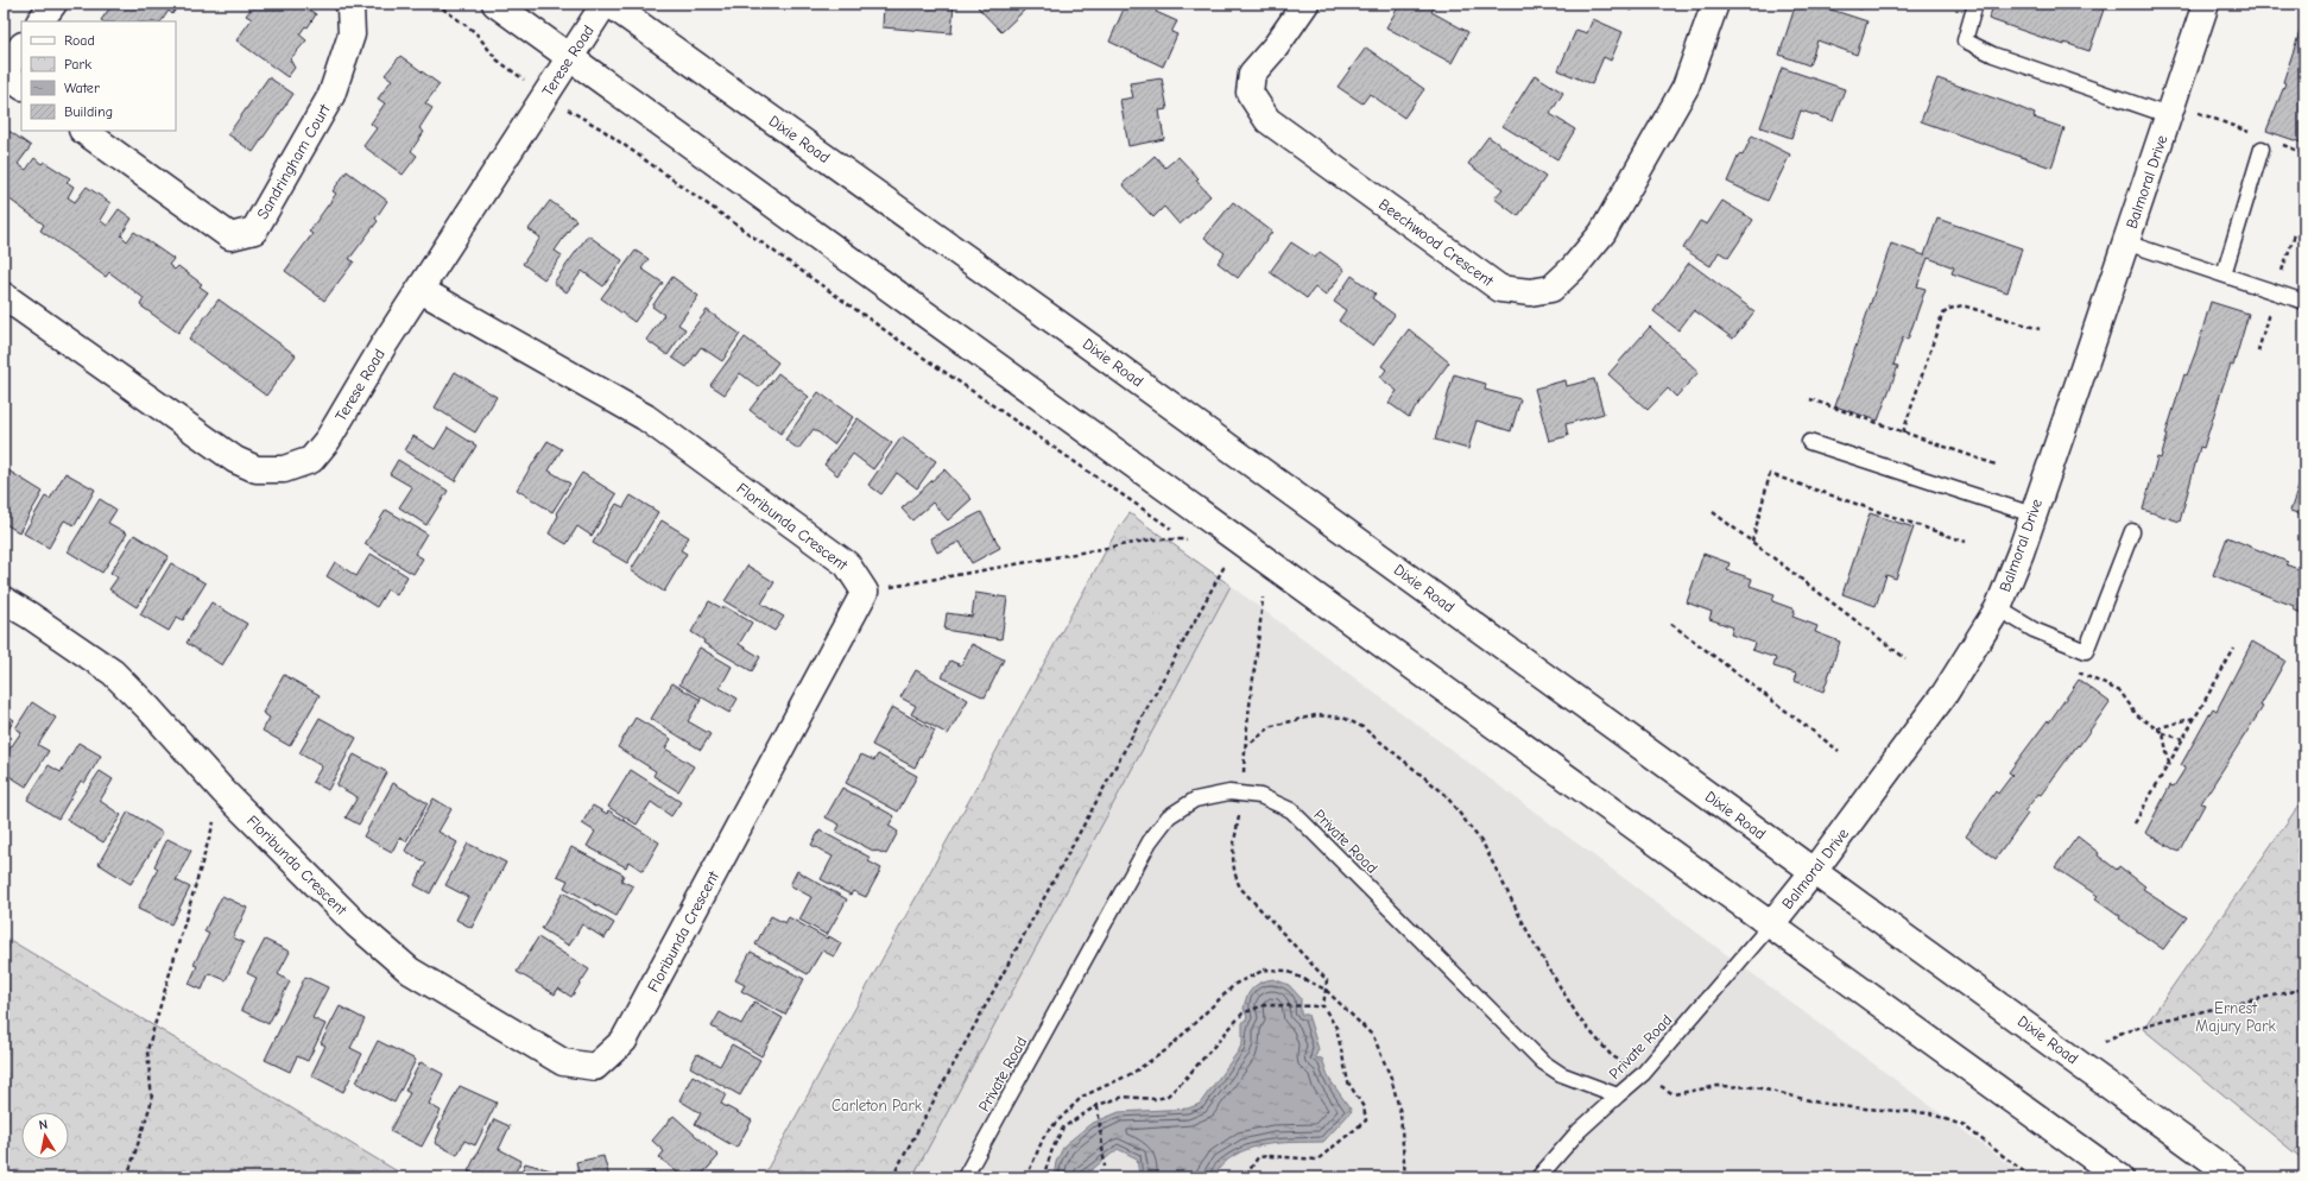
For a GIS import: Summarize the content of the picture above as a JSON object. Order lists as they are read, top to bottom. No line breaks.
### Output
{"streets":{"street":["Terese Road","Dixie Road","Sandringham Court","Balmoral Drive","Beechwood Crescent","Floribunda Crescent"],"lane":["Private Road"]},"crossings":[["Terese Road","Floribunda Crescent"],["Dixie Road","Balmoral Drive"],["Balmoral Drive","Private Road"]],"parks":["Ernest Majury Park","Carleton Park"],"legend":["Road","Park","Water","Building"],"north":"top"}
